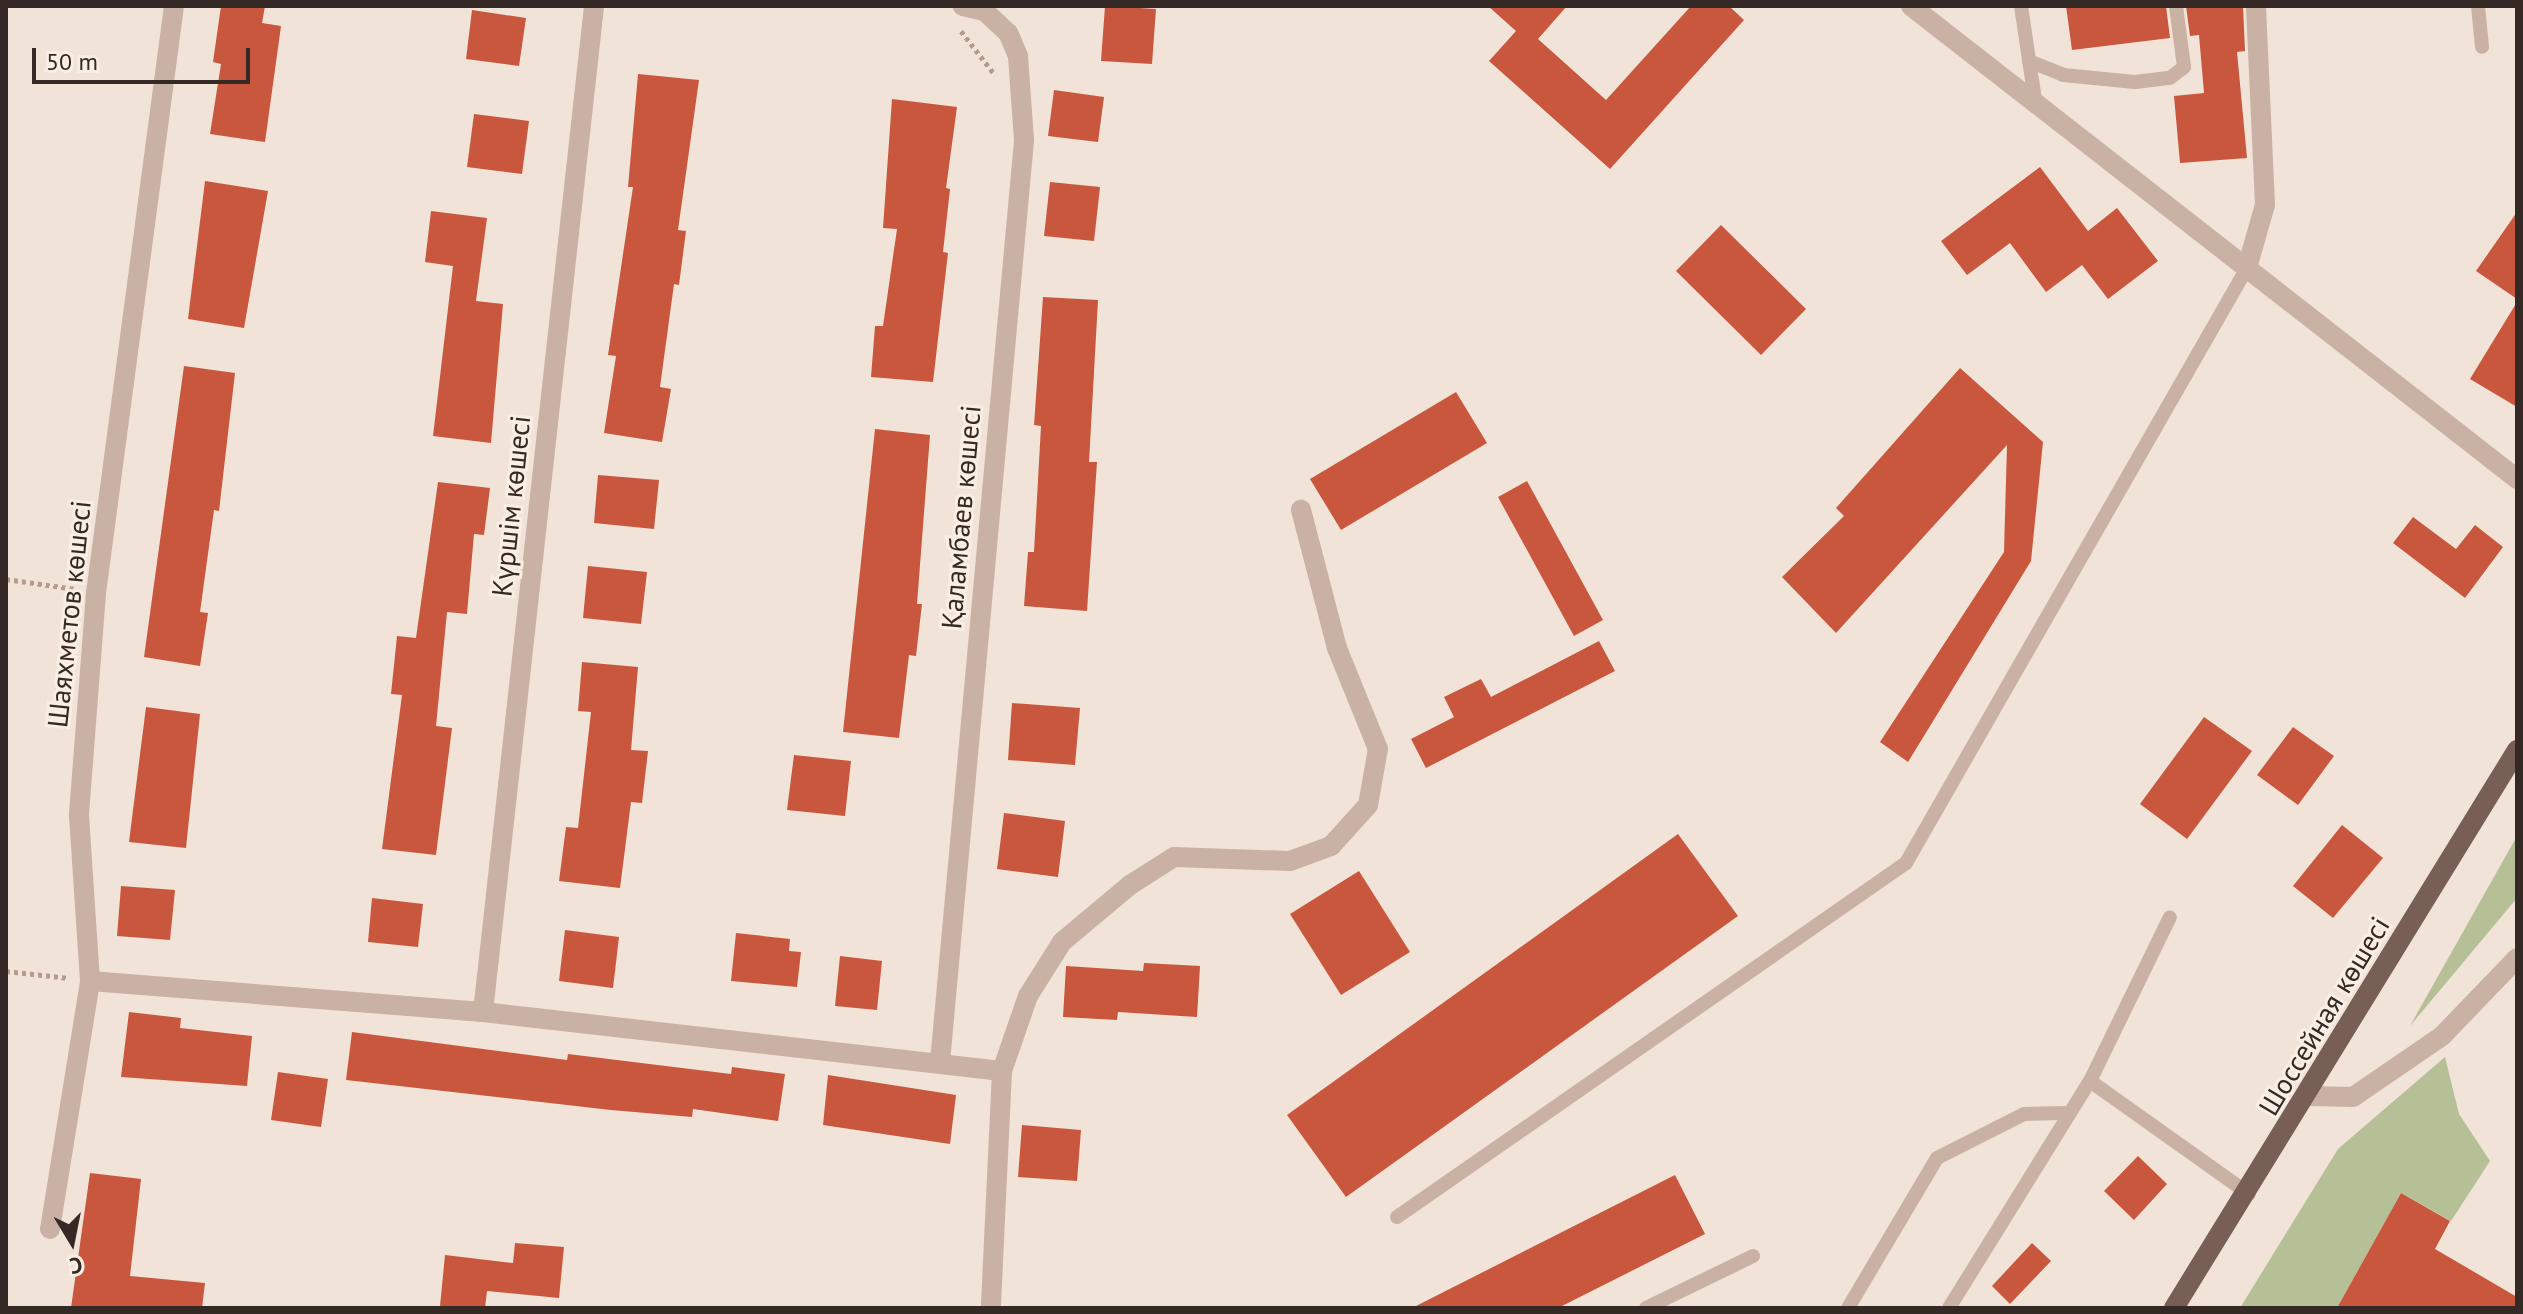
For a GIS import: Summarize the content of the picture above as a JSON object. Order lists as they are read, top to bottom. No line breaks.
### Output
{"streets":{"main road":["Шоссейная көшесі"],"street":["Күршім көшесі","Қаламбаев көшесі","Шаяхметов көшесі"]},"scale_bar":"50 m","north":"bottom"}
